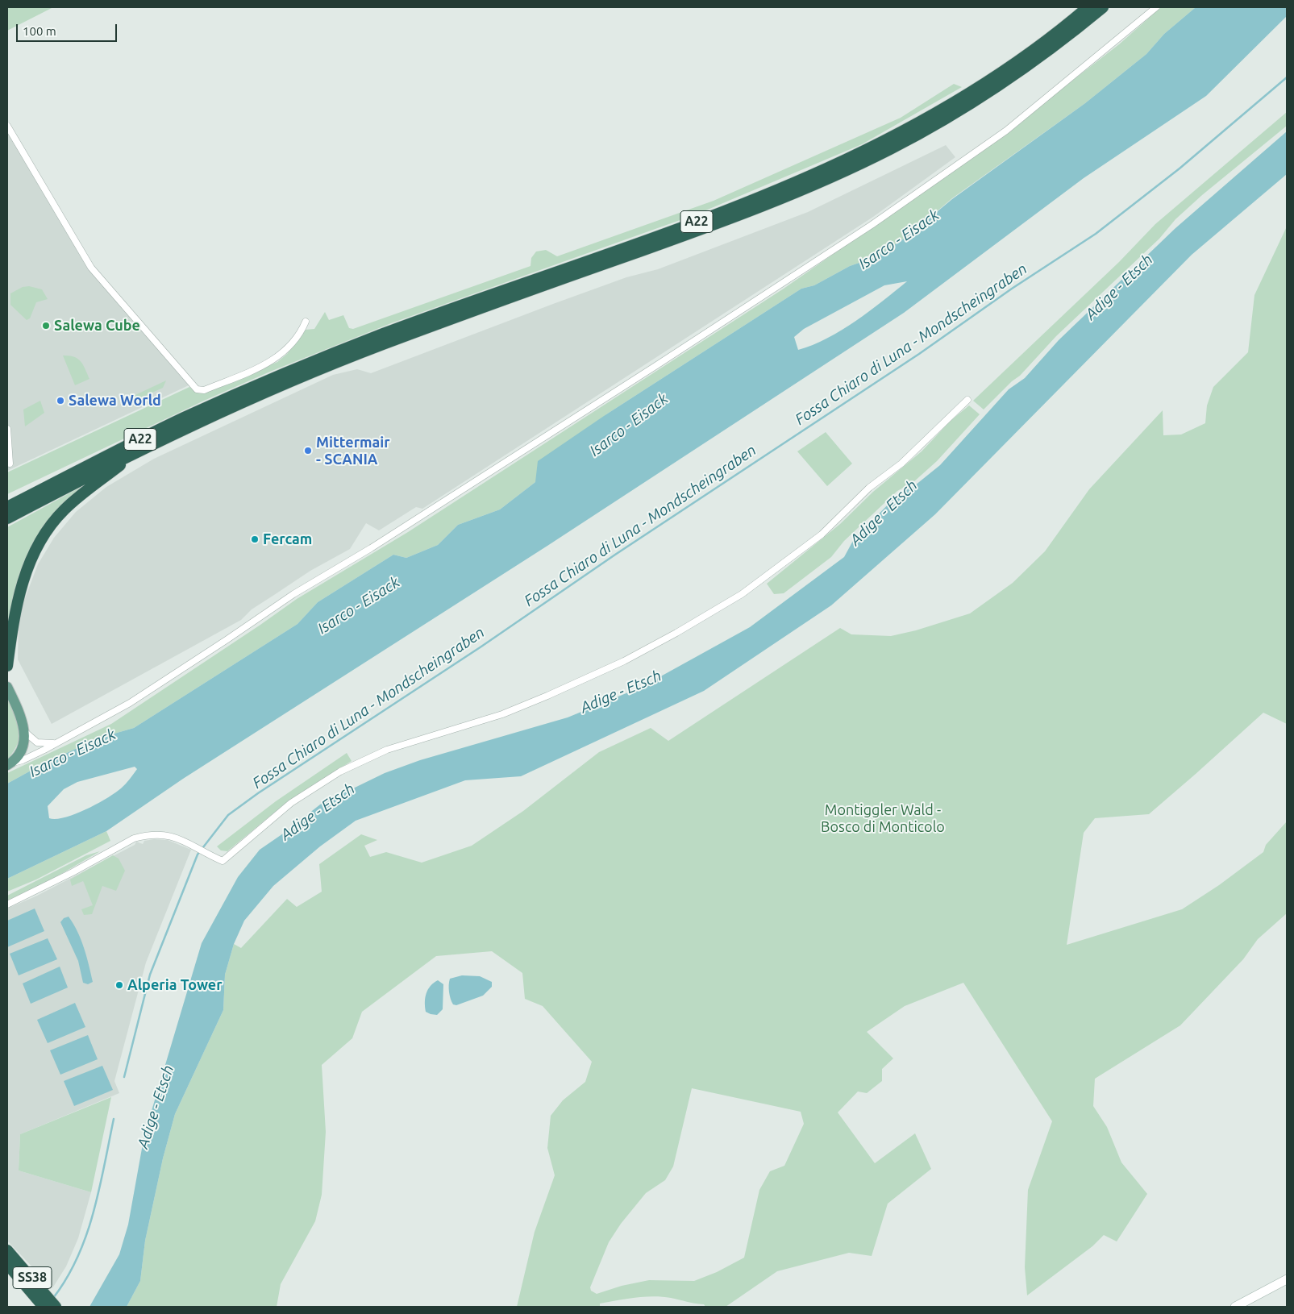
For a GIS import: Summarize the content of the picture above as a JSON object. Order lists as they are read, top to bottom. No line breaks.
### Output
{"streets":{"highway":["A22","SS38"]},"water":["Isarco - Eisack","Adige - Etsch","Fossa Chiaro di Luna - Mondscheingraben"],"parks":["Montiggler Wald - Bosco di Monticolo"],"places":["Salewa Cube","Salewa World","Mittermair - SCANIA","Fercam","Alperia Tower"],"scale_bar":"100 m"}
